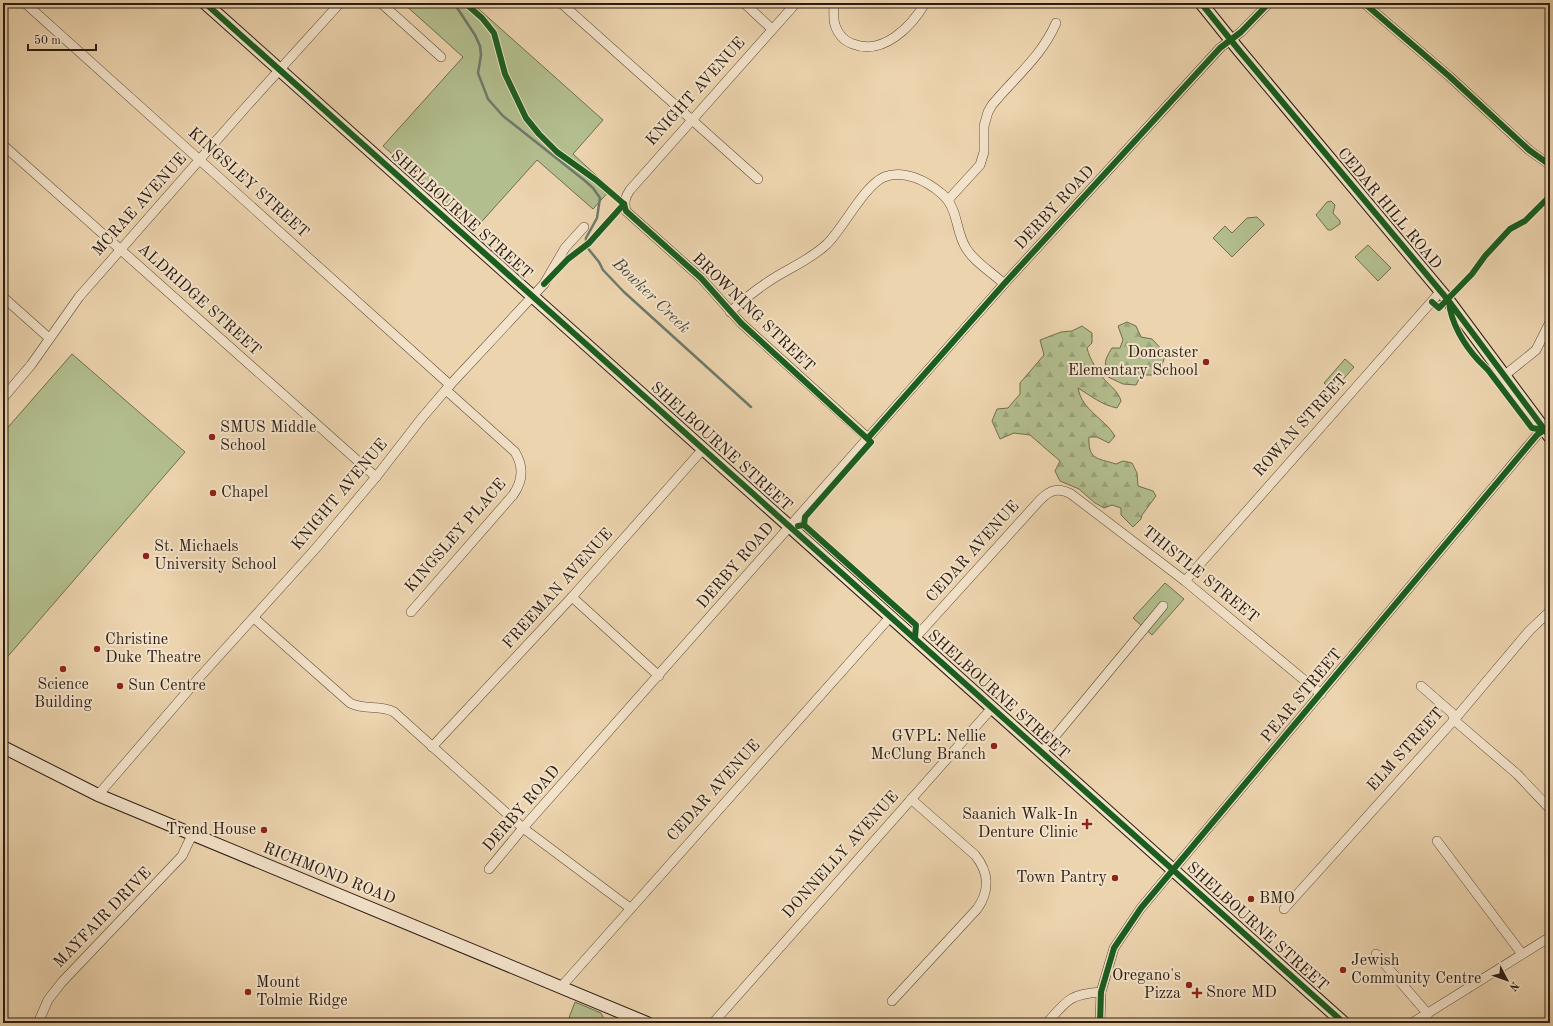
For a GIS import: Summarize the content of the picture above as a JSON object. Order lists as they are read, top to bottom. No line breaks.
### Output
{"streets":{"main road":["CEDAR HILL ROAD","SHELBOURNE STREET","RICHMOND ROAD"],"street":["KNIGHT AVENUE","KINGSLEY STREET","MCRAE AVENUE","DERBY ROAD","ALDRIDGE STREET","BROWNING STREET","ROWAN STREET","KINGSLEY PLACE","CEDAR AVENUE","THISTLE STREET","FREEMAN AVENUE","PEAR STREET","ELM STREET","DONNELLY AVENUE","MAYFAIR DRIVE"]},"crossings":[["KNIGHT AVENUE","KINGSLEY STREET"],["KNIGHT AVENUE","SHELBOURNE STREET"],["KNIGHT AVENUE","ALDRIDGE STREET"],["KNIGHT AVENUE","BROWNING STREET"],["KNIGHT AVENUE","KINGSLEY PLACE"],["KNIGHT AVENUE","RICHMOND ROAD"],["KINGSLEY STREET","MCRAE AVENUE"],["KINGSLEY STREET","KINGSLEY PLACE"],["MCRAE AVENUE","SHELBOURNE STREET"],["MCRAE AVENUE","ALDRIDGE STREET"],["DERBY ROAD","CEDAR HILL ROAD"],["DERBY ROAD","SHELBOURNE STREET"],["DERBY ROAD","BROWNING STREET"],["CEDAR HILL ROAD","ROWAN STREET"],["CEDAR HILL ROAD","PEAR STREET"],["SHELBOURNE STREET","CEDAR AVENUE"],["SHELBOURNE STREET","FREEMAN AVENUE"],["SHELBOURNE STREET","PEAR STREET"],["SHELBOURNE STREET","DONNELLY AVENUE"],["ROWAN STREET","THISTLE STREET"],["CEDAR AVENUE","THISTLE STREET"],["CEDAR AVENUE","RICHMOND ROAD"],["THISTLE STREET","PEAR STREET"],["RICHMOND ROAD","MAYFAIR DRIVE"]],"water":["Bowker Creek"],"places":{"other":["Doncaster Elementary School","SMUS Middle School","Chapel","St. Michaels University School","Christine Duke Theatre","Science Building","Sun Centre","GVPL: Nellie McClung Branch","Trend House","Town Pantry","BMO","Jewish Community Centre","Oregano's Pizza","Mount Tolmie Ridge"],"health":["Saanich Walk-In Denture Clinic","Snore MD"]},"scale_bar":"50 m","north":"bottom right"}
